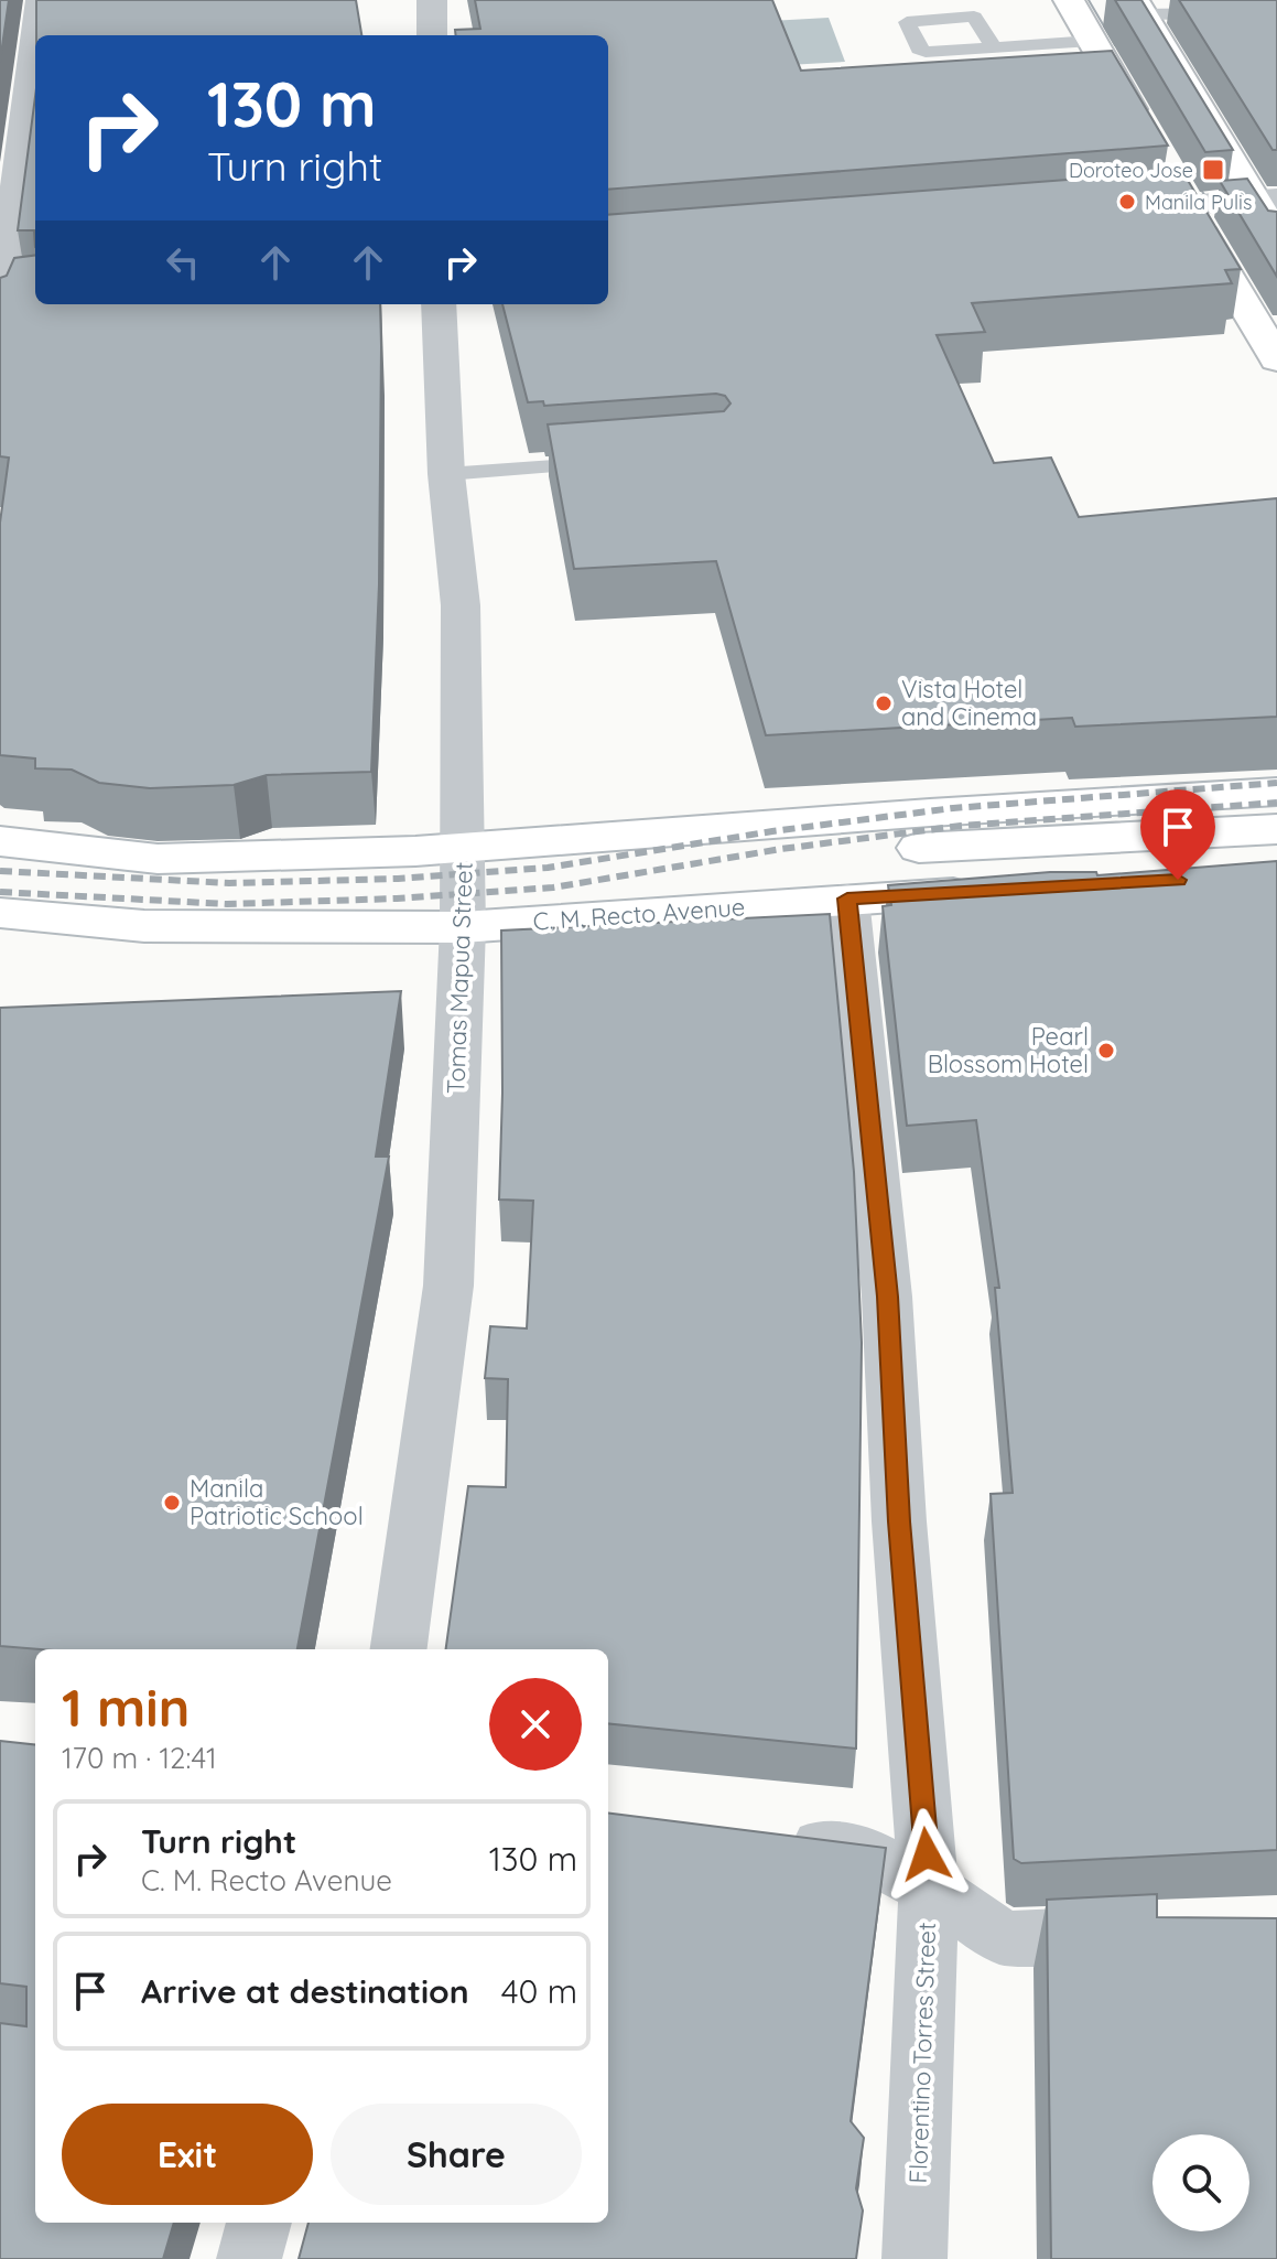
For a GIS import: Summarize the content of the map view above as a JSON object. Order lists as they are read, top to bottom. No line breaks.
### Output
{"streets":{"main road":["C. M. Recto Avenue"],"street":["Tomas Mapua Street","Florentino Torres Street"]},"crossings":[["C. M. Recto Avenue","Tomas Mapua Street"],["C. M. Recto Avenue","Florentino Torres Street"]],"places":{"transit":["Doroteo Jose"],"other":["Manila Pulis","Vista Hotel and Cinema","Pearl Blossom Hotel","Manila Patriotic School"]},"page":{"turn":["130 m","Turn right"],"heading":["1 min","170 m · 12:41"],"list":[{"name":"Turn right","note":"C. M. Recto Avenue","value":"130 m"},{"name":"Arrive at destination","value":"40 m"}],"buttons":["Exit","Share"]}}
